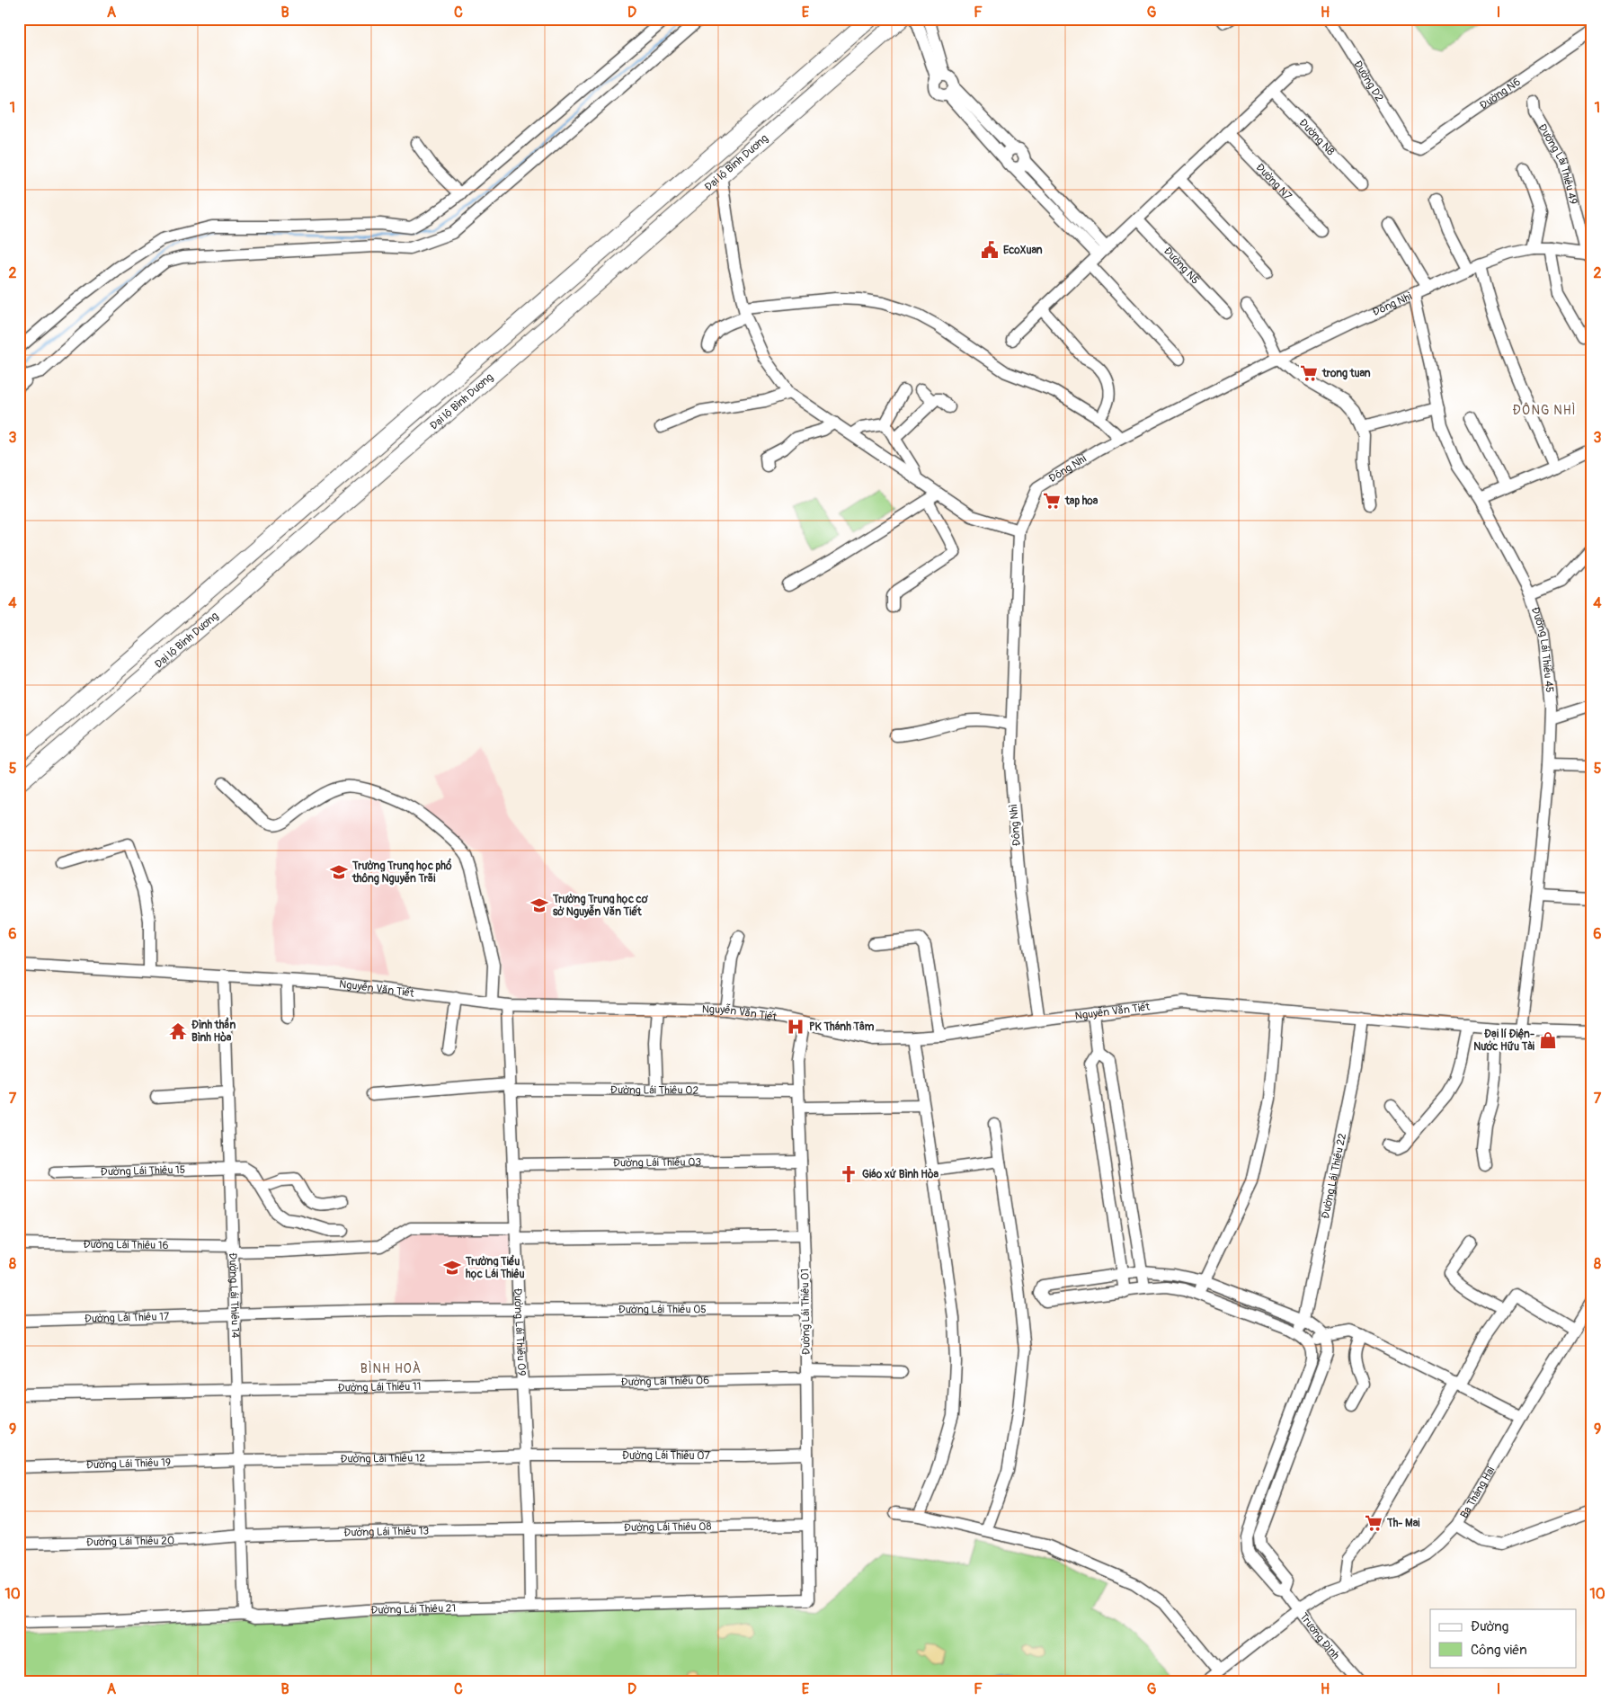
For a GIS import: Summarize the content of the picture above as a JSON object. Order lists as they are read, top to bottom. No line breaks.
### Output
{"streets":{"highway":["Đại lộ Bình Dương"],"street":["Đường D2","Đường N6","Đường N8","Đường Lái Thiêu 49","Đường N7","Đường N5","Đông Nhì","Đường Lái Thiêu 45","Nguyễn Văn Tiết","Đường Lái Thiêu 02","Đường Lái Thiêu 03","Đường Lái Thiêu 15","Đường Lái Thiêu 22","Đường Lái Thiêu 16","Đường Lái Thiêu 14","Đường Lái Thiêu 05","Đường Lái Thiêu 01","Đường Lái Thiêu 17","Đường Lái Thiêu 09","Đường Lái Thiêu 06","Đường Lái Thiêu 11","Đường Lái Thiêu 07","Đường Lái Thiêu 12","Đường Lái Thiêu 19","Ba Tháng Hai","Đường Lái Thiêu 08","Đường Lái Thiêu 13","Đường Lái Thiêu 20","Đường Lái Thiêu 21","Trương Định"]},"crossings":[["Đường D2","Đường N6"],["Đường Lái Thiêu 49","Đông Nhì"],["Đông Nhì","Đường Lái Thiêu 45"],["Đông Nhì","Nguyễn Văn Tiết"],["Đường Lái Thiêu 45","Nguyễn Văn Tiết"],["Nguyễn Văn Tiết","Đường Lái Thiêu 22"],["Nguyễn Văn Tiết","Đường Lái Thiêu 14"],["Nguyễn Văn Tiết","Đường Lái Thiêu 01"],["Nguyễn Văn Tiết","Đường Lái Thiêu 09"],["Đường Lái Thiêu 02","Đường Lái Thiêu 01"],["Đường Lái Thiêu 02","Đường Lái Thiêu 09"],["Đường Lái Thiêu 03","Đường Lái Thiêu 01"],["Đường Lái Thiêu 03","Đường Lái Thiêu 09"],["Đường Lái Thiêu 15","Đường Lái Thiêu 14"],["Đường Lái Thiêu 16","Đường Lái Thiêu 14"],["Đường Lái Thiêu 16","Đường Lái Thiêu 01"],["Đường Lái Thiêu 16","Đường Lái Thiêu 09"],["Đường Lái Thiêu 14","Đường Lái Thiêu 05"],["Đường Lái Thiêu 14","Đường Lái Thiêu 17"],["Đường Lái Thiêu 14","Đường Lái Thiêu 11"],["Đường Lái Thiêu 14","Đường Lái Thiêu 12"],["Đường Lái Thiêu 14","Đường Lái Thiêu 19"],["Đường Lái Thiêu 14","Đường Lái Thiêu 13"],["Đường Lái Thiêu 14","Đường Lái Thiêu 20"],["Đường Lái Thiêu 14","Đường Lái Thiêu 21"],["Đường Lái Thiêu 05","Đường Lái Thiêu 01"],["Đường Lái Thiêu 05","Đường Lái Thiêu 17"],["Đường Lái Thiêu 05","Đường Lái Thiêu 09"],["Đường Lái Thiêu 01","Đường Lái Thiêu 06"],["Đường Lái Thiêu 01","Đường Lái Thiêu 07"],["Đường Lái Thiêu 01","Đường Lái Thiêu 08"],["Đường Lái Thiêu 01","Đường Lái Thiêu 21"],["Đường Lái Thiêu 09","Đường Lái Thiêu 06"],["Đường Lái Thiêu 09","Đường Lái Thiêu 11"],["Đường Lái Thiêu 09","Đường Lái Thiêu 07"],["Đường Lái Thiêu 09","Đường Lái Thiêu 12"],["Đường Lái Thiêu 09","Đường Lái Thiêu 08"],["Đường Lái Thiêu 09","Đường Lái Thiêu 13"],["Đường Lái Thiêu 09","Đường Lái Thiêu 21"],["Đường Lái Thiêu 06","Đường Lái Thiêu 11"],["Đường Lái Thiêu 07","Đường Lái Thiêu 12"],["Đường Lái Thiêu 12","Đường Lái Thiêu 19"],["Ba Tháng Hai","Trương Định"],["Đường Lái Thiêu 08","Đường Lái Thiêu 13"],["Đường Lái Thiêu 13","Đường Lái Thiêu 20"]],"districts":["ĐÔNG NHÌ","BÌNH HOÀ"],"places":{"public building":["EcoXuan"],"supermarket":["trong tuan","tap hoa","Th- Mai"],"school or university":["Trường Trung học phổ thông Nguyễn Trãi","Trường Trung học cơ sở Nguyễn Văn Tiết","Trường Tiểu học Lái Thiêu"],"hospital":["PK Thánh Tâm"],"temple":["Đình thần Bình Hòa"],"shop":["Đại lí Điện- Nước Hữu Tài"],"church":["Giáo xứ Bình Hòa"]},"legend":["Đường","Công viên"],"grid":{"columns":["A","B","C","D","E","F","G","H","I"],"rows":["1","2","3","4","5","6","7","8","9","10"]}}
